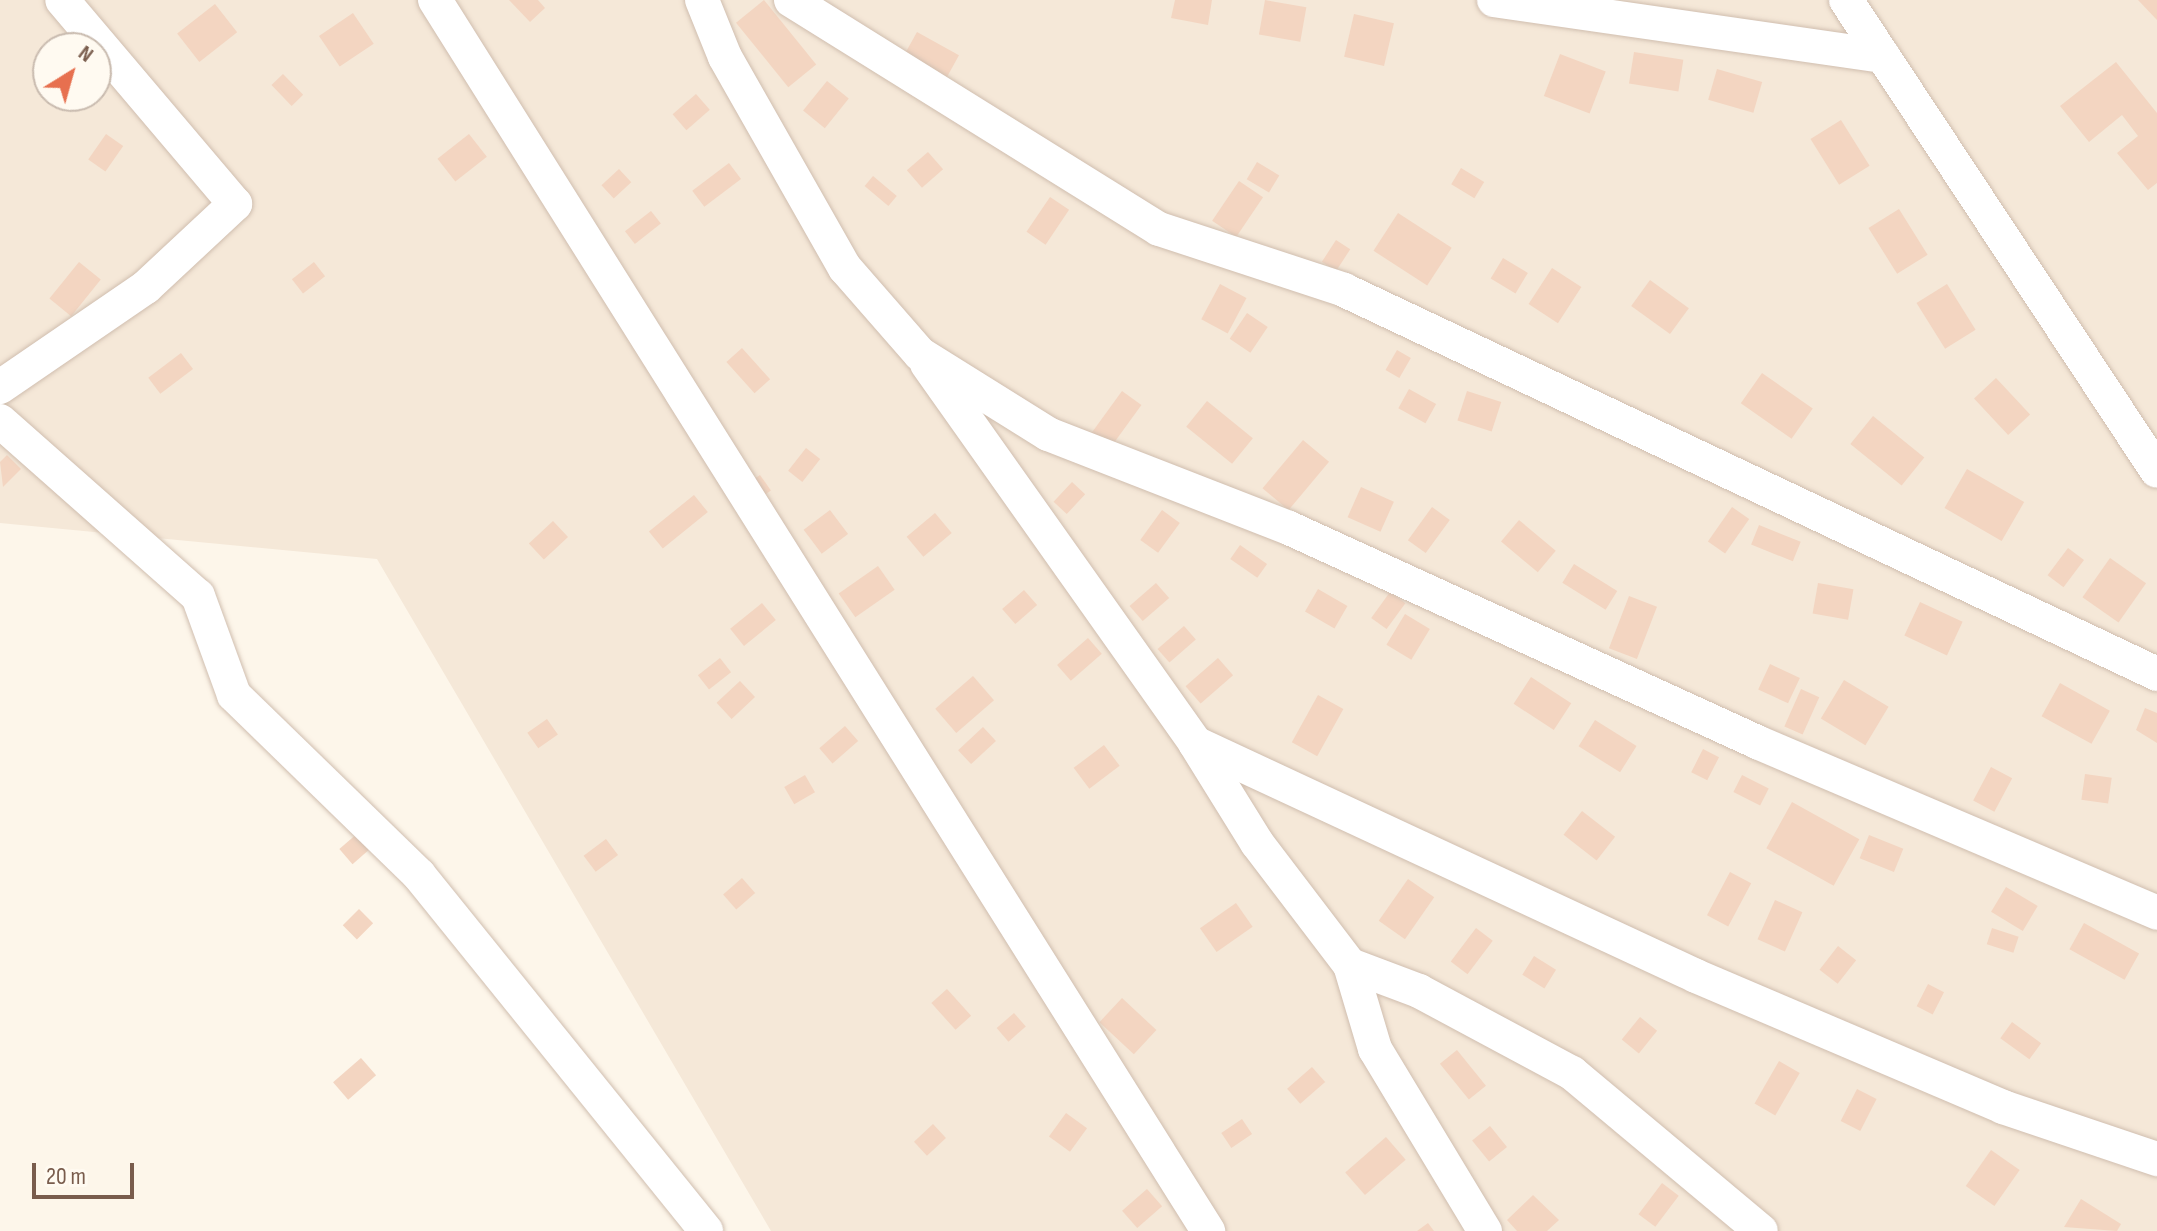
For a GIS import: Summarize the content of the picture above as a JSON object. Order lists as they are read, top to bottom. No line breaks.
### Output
{"scale_bar":"20 m","north":"top right"}
